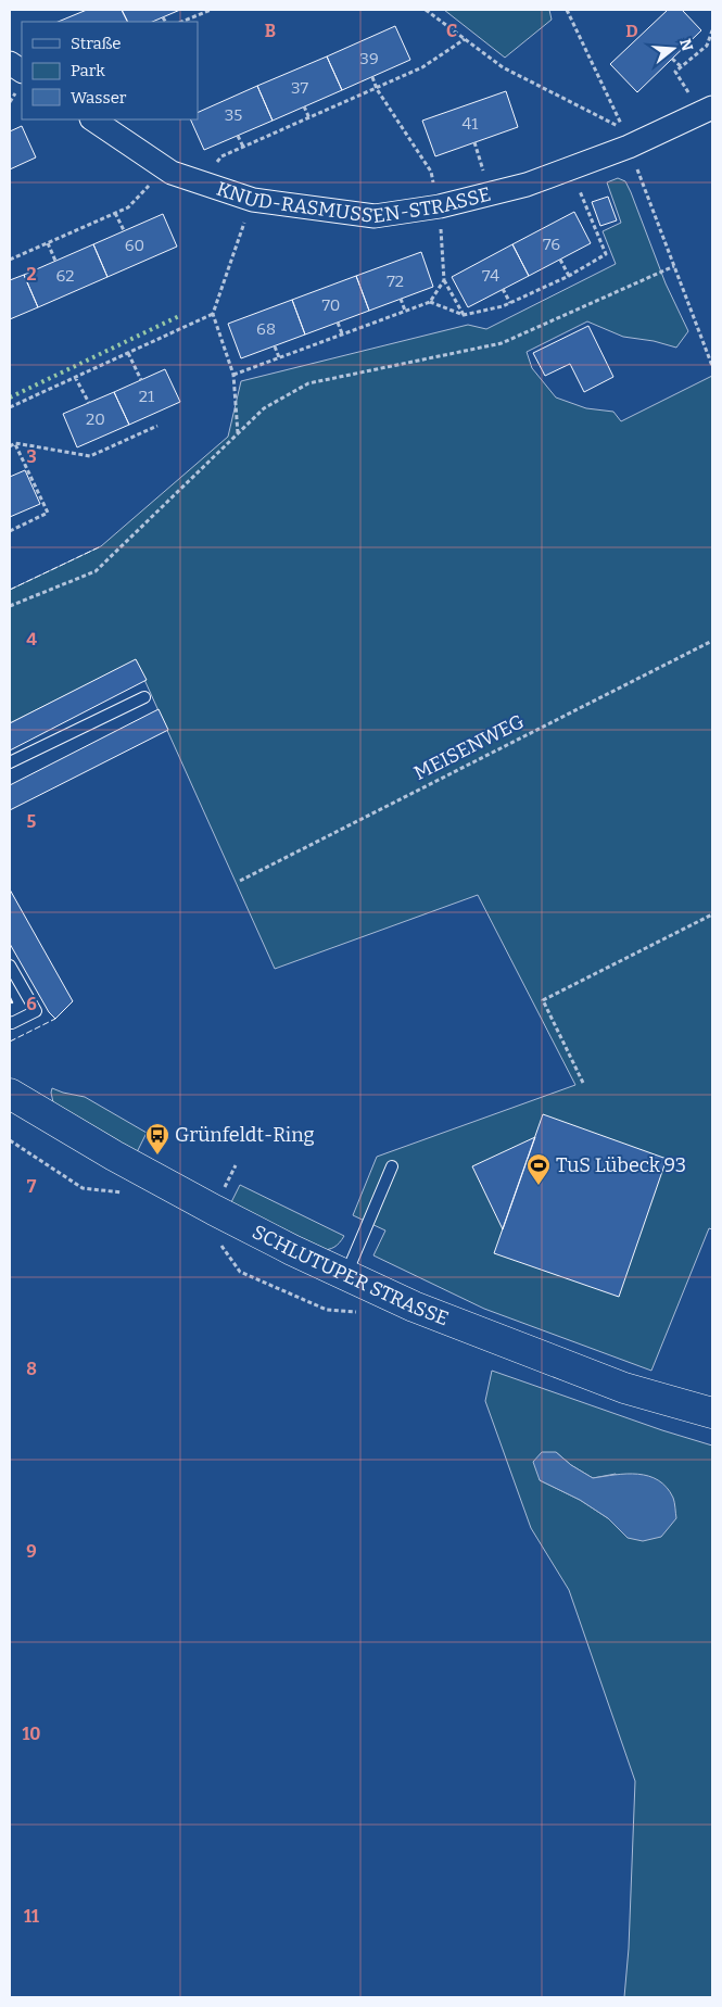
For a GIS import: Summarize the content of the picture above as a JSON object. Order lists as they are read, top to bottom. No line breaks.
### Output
{"streets":{"main road":["SCHLUTUPER STRASSE"],"street":["KNUD-RASMUSSEN-STRASSE"],"path":["MEISENWEG"]},"places":{"bus stop":["Grünfeldt-Ring"],"sports":["TuS Lübeck 93"]},"house_numbers":["39","37","35","41","76","60","62","74","72","70","68","21","20"],"legend":["Straße","Park","Wasser"],"north":"right","grid":{"columns":["B","C","D"],"rows":["2","3","4","5","6","7","8","9","10","11"]}}
